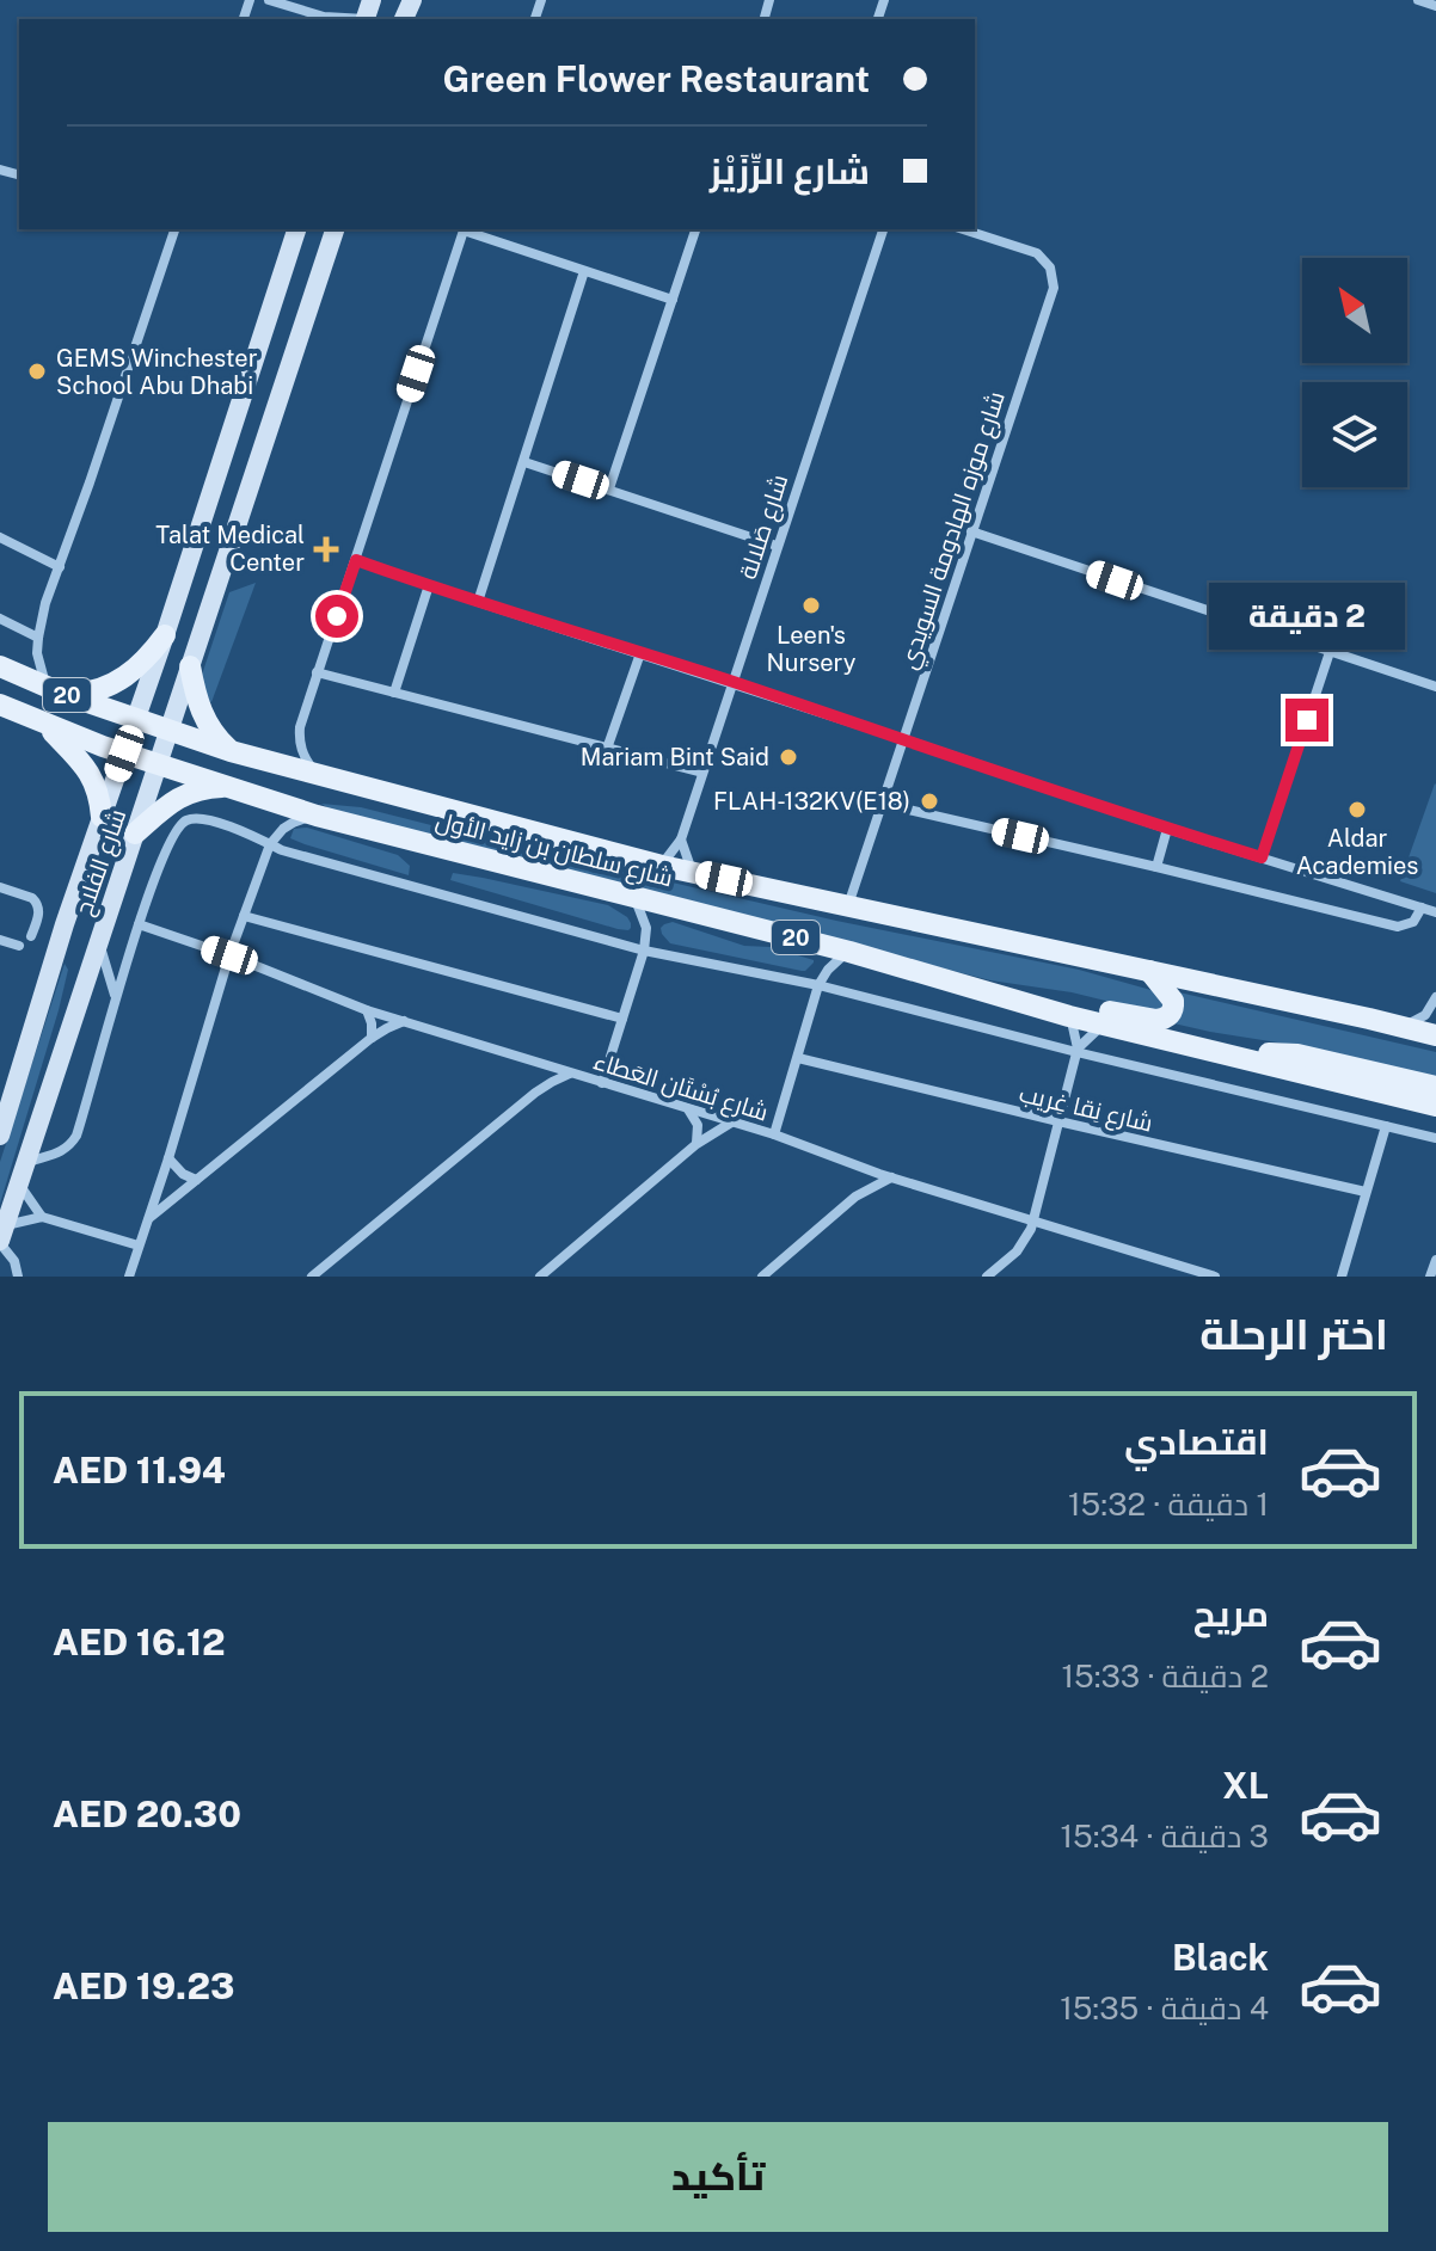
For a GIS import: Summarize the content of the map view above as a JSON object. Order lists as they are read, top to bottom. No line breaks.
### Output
{"streets":{"main road":["20","شارع سلطان بن زايد الأول","شارع الفلاح"],"street":["شارع صَلالة","شارع موزه الهادومة السويدي","شارع بُسْتَان العَطاء","شارع نِقا غِريب"]},"crossings":[["شارع صَلالة","شارع سلطان بن زايد الأول"],["شارع موزه الهادومة السويدي","شارع سلطان بن زايد الأول"],["شارع سلطان بن زايد الأول","شارع الفلاح"]],"places":{"other":["GEMS Winchester School Abu Dhabi","Leen's Nursery","Mariam Bint Said","FLAH-132KV(E18)","Aldar Academies"],"health":["Talat Medical Center"]},"north":"top left","page":{"banner":["Green Flower Restaurant","شارع الرِّزَيْز"],"bubble":"2 دقيقة","heading":"اختر الرحلة","list":[{"name":"اقتصادي","note":"1 دقيقة · 15:32","value":"AED 11.94"},{"name":"مريح","note":"2 دقيقة · 15:33","value":"AED 16.12"},{"name":"XL","note":"3 دقيقة · 15:34","value":"AED 20.30"},{"name":"Black","note":"4 دقيقة · 15:35","value":"AED 19.23"}],"buttons":"تأكيد"}}
